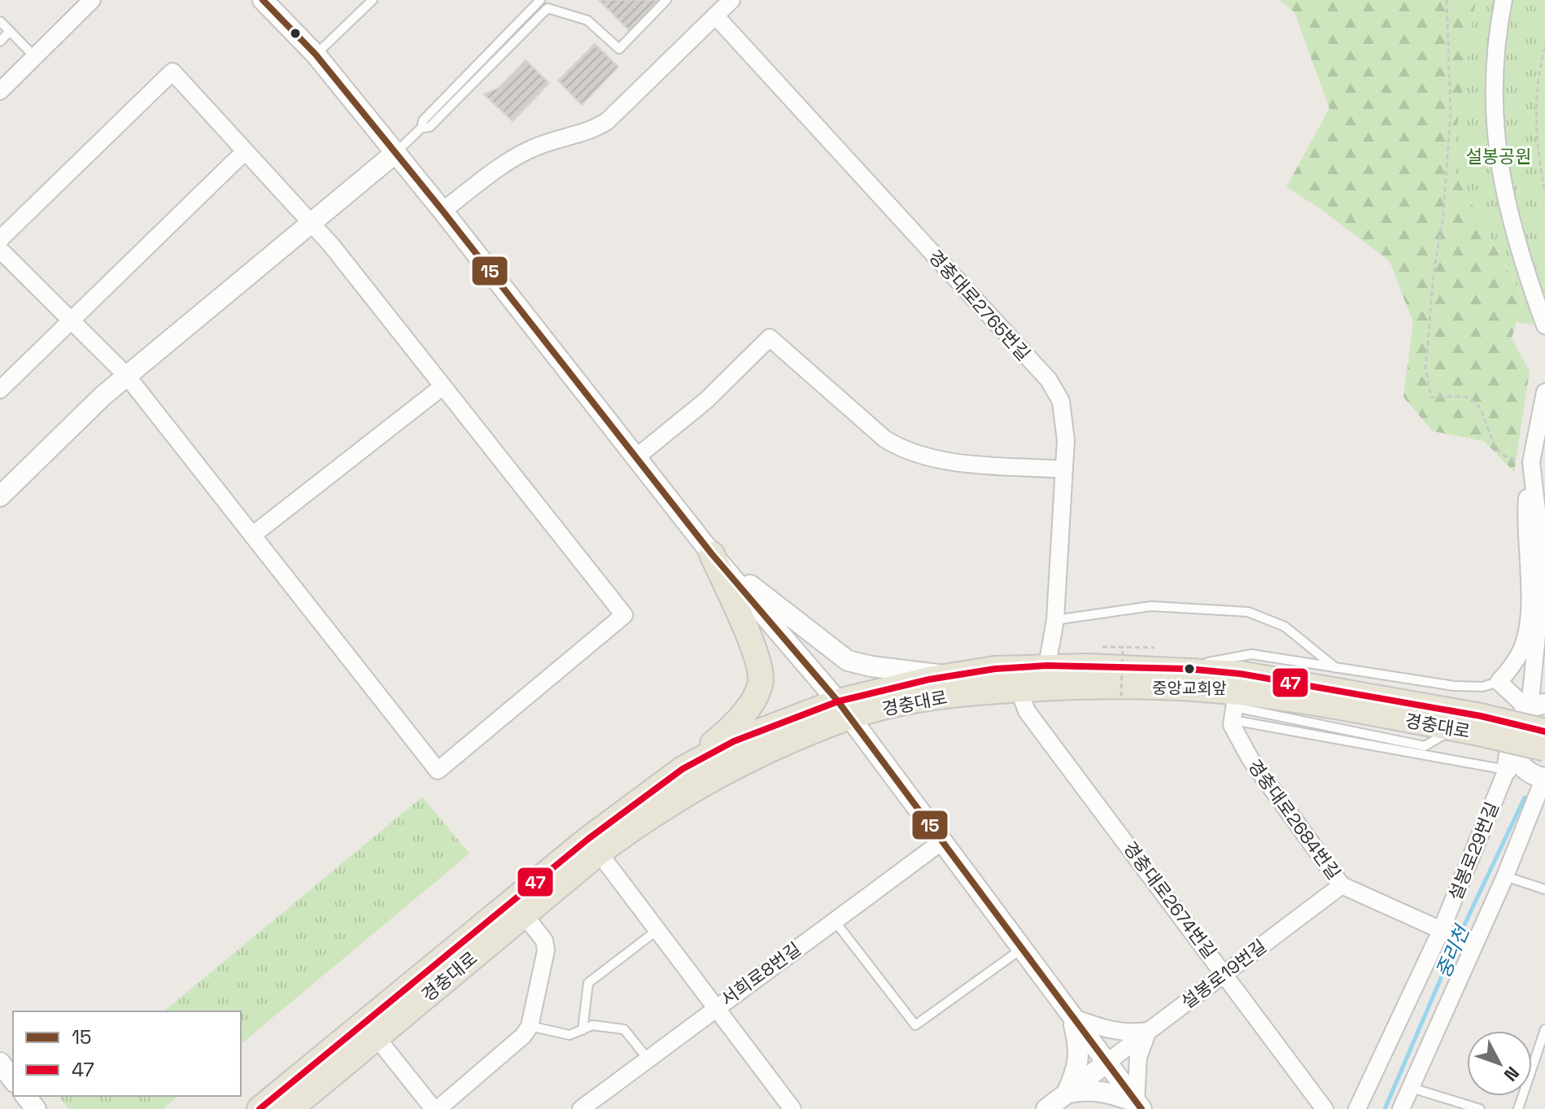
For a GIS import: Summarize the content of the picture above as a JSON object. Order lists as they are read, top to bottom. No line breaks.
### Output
{"streets":{"main road":["경충대로"],"street":["경충대로2765번길","경충대로2684번길","설봉로29번길","경충대로2674번길","서희로8번길","설봉로19번길"]},"crossings":[["경충대로2765번길","경충대로"],["경충대로","경충대로2684번길"],["경충대로","경충대로2674번길"],["경충대로2684번길","설봉로29번길"],["경충대로2684번길","설봉로19번길"],["경충대로2674번길","설봉로19번길"]],"water":["중리천"],"parks":["설봉공원"],"places":["중앙교회앞"],"lines":["transit line 15","transit line 47"],"legend":["15","47"],"north":"bottom right"}
